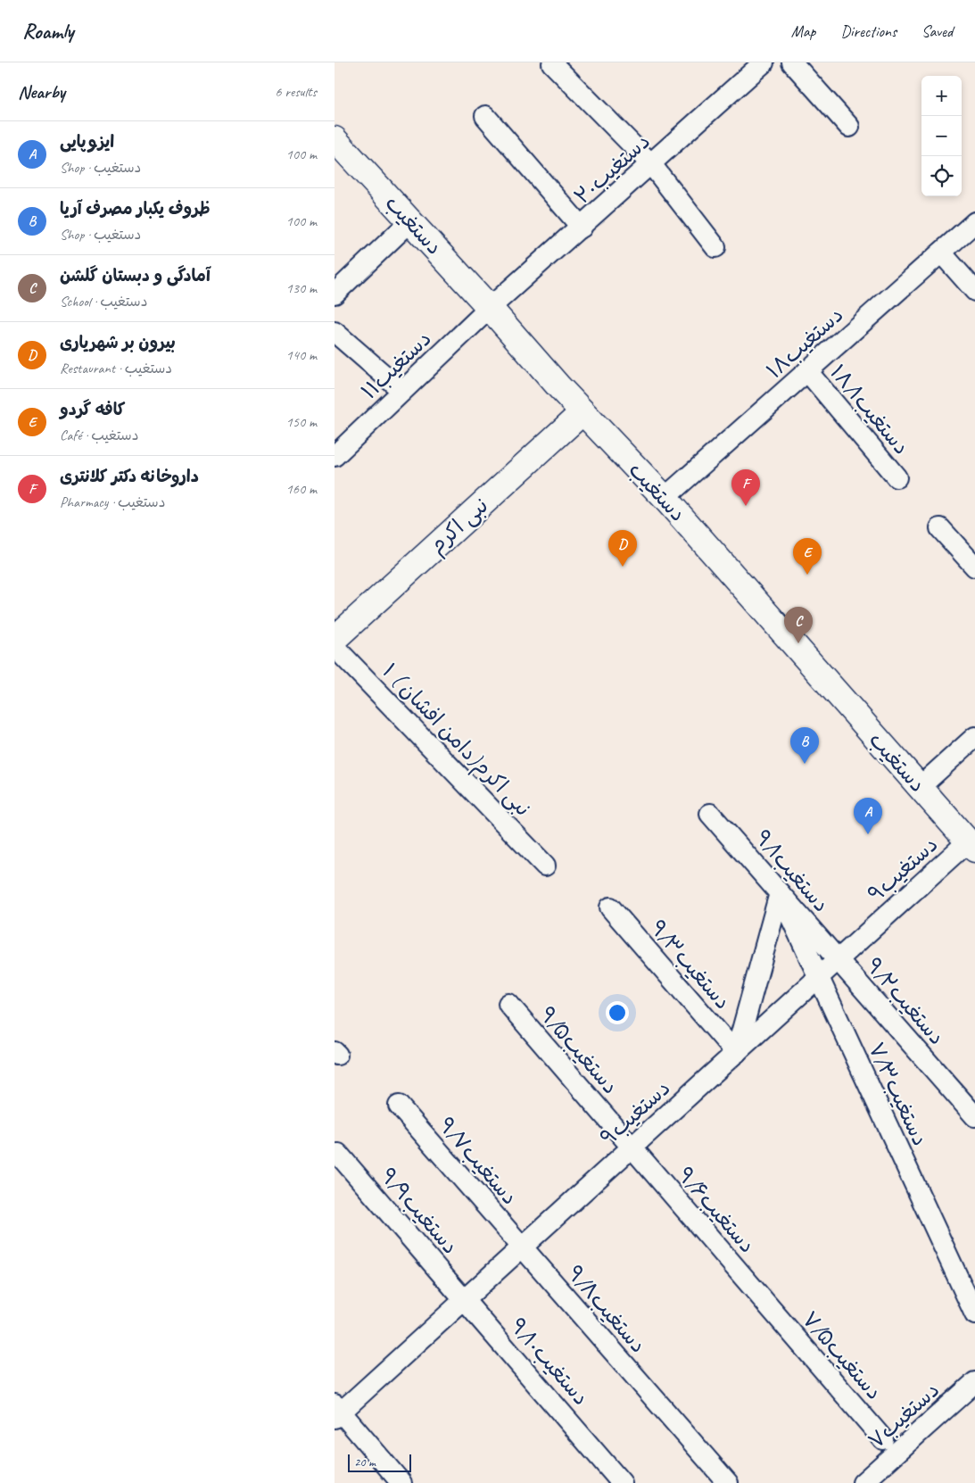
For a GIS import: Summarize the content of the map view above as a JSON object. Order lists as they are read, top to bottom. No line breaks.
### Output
{"streets":{"street":["دستغیب۲۰","دستغیب","دستغیب۱۸","دستغیب۱۱","دستغیب۱۸/۱","نبی اکرم","۱ نبی اکرم(دامن افشان )","دستغیب۹","دستغیب۹/۱","دستغیب۹/۳","دستغیب۹/۲","۹/۵دستغیب","دستغیب۷/۳","دستغیب۹/۷","دستغیب۹/۶","دستغیب۹/۹","دستغیب۹/۸","دستغیب۷/۵","دستغیب۹/۱۰","دستغیب۷"]},"crossings":[["دستغیب۲۰","دستغیب"],["دستغیب۲۰","دستغیب۱۱"],["دستغیب","دستغیب۱۸"],["دستغیب","دستغیب۱۱"],["دستغیب","نبی اکرم"],["دستغیب","دستغیب۹"],["دستغیب۱۸","دستغیب۱۸/۱"],["دستغیب۹","دستغیب۹/۱"],["دستغیب۹","دستغیب۹/۳"],["دستغیب۹","دستغیب۹/۲"],["دستغیب۹","۹/۵دستغیب"],["دستغیب۹","دستغیب۹/۷"],["دستغیب۹","دستغیب۹/۶"],["دستغیب۹","دستغیب۹/۹"],["دستغیب۹","دستغیب۹/۸"],["دستغیب۹","دستغیب۹/۱۰"],["دستغیب۹/۱","دستغیب۹/۲"],["دستغیب۹/۱","دستغیب۷/۳"],["۹/۵دستغیب","دستغیب۹/۶"],["دستغیب۹/۷","دستغیب۹/۸"],["دستغیب۹/۶","دستغیب۷/۵"],["دستغیب۹/۹","دستغیب۹/۱۰"]],"scale_bar":"20 m","page":{"header":"Roamly","nav":["Map","Directions","Saved"],"heading":["Nearby","6 results"],"map_buttons":["+","−"],"list":[{"mark":"A","name":"ایزوپایی","note":"Shop · دستغیب","value":"100 m"},{"mark":"B","name":"ظروف یکبار مصرف آریا","note":"Shop · دستغیب","value":"100 m"},{"mark":"C","name":"آمادگی و دبستان گلشن","note":"School · دستغیب","value":"130 m"},{"mark":"D","name":"بیرون بر شهریاری","note":"Restaurant · دستغیب","value":"140 m"},{"mark":"E","name":"کافه گردو","note":"Café · دستغیب","value":"150 m"},{"mark":"F","name":"داروخانه دکتر کلانتری","note":"Pharmacy · دستغیب","value":"160 m"}],"pins":["F","D","E","C","B","A"],"scale":"20 m"}}
